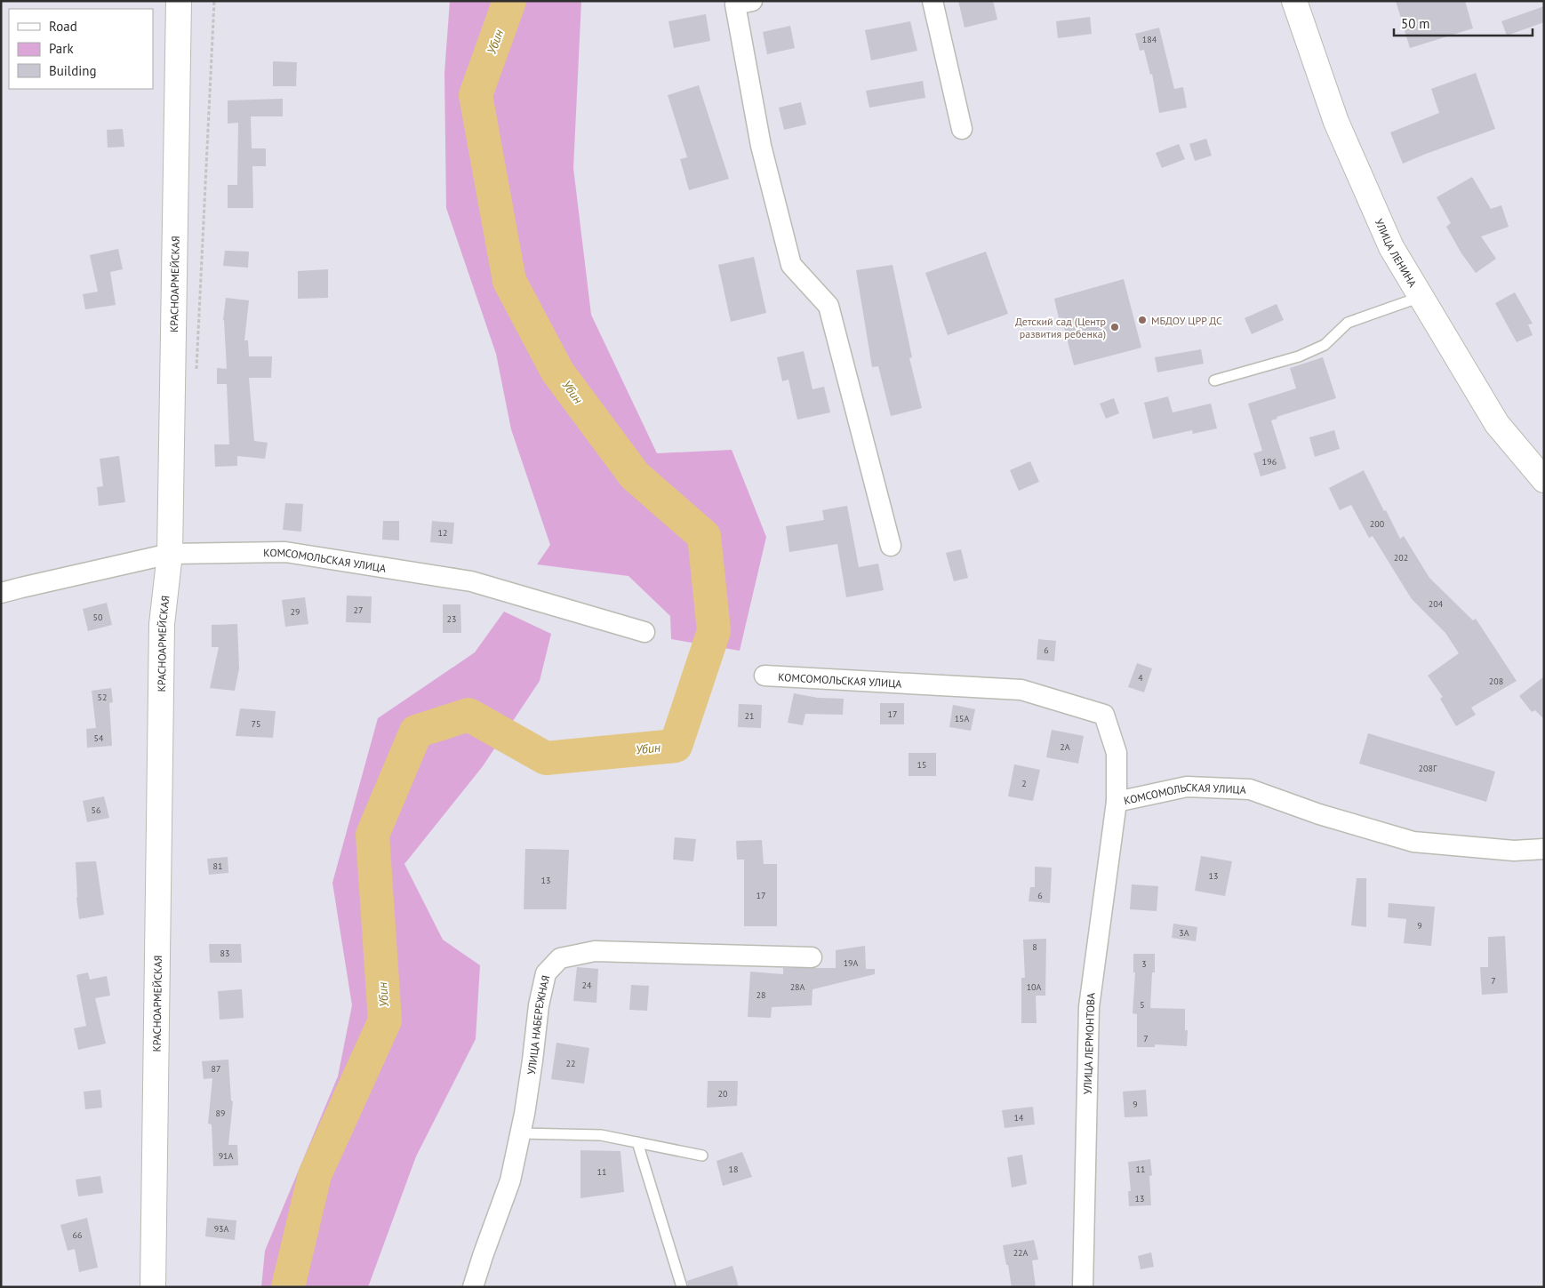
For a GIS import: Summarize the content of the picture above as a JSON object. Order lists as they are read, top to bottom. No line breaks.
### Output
{"streets":{"street":["УЛИЦА ЛЕНИНА","КРАСНОАРМЕЙСКАЯ","КОМСОМОЛЬСКАЯ УЛИЦА","УЛИЦА НАБЕРЕЖНАЯ","УЛИЦА ЛЕРМОНТОВА"]},"crossings":[["КРАСНОАРМЕЙСКАЯ","КОМСОМОЛЬСКАЯ УЛИЦА"],["КОМСОМОЛЬСКАЯ УЛИЦА","УЛИЦА ЛЕРМОНТОВА"]],"water":["Убин"],"places":["МБДОУ ЦРР ДС","Детский сад (Центр развития ребенка)"],"house_numbers":["184","196","200","12","202","204","27","29","50","23","6","4","208","52","17","21","15А","75","54","2А","15","208Г","2","56","81","13","13","17","6","9","3А","8","83","19А","3","7","24","28А","10А","28","5","7","22","87","20","9","89","14","91А","18","11","11","13","93А","66","22А"],"legend":["Road","Park","Building"],"scale_bar":"50 m"}
